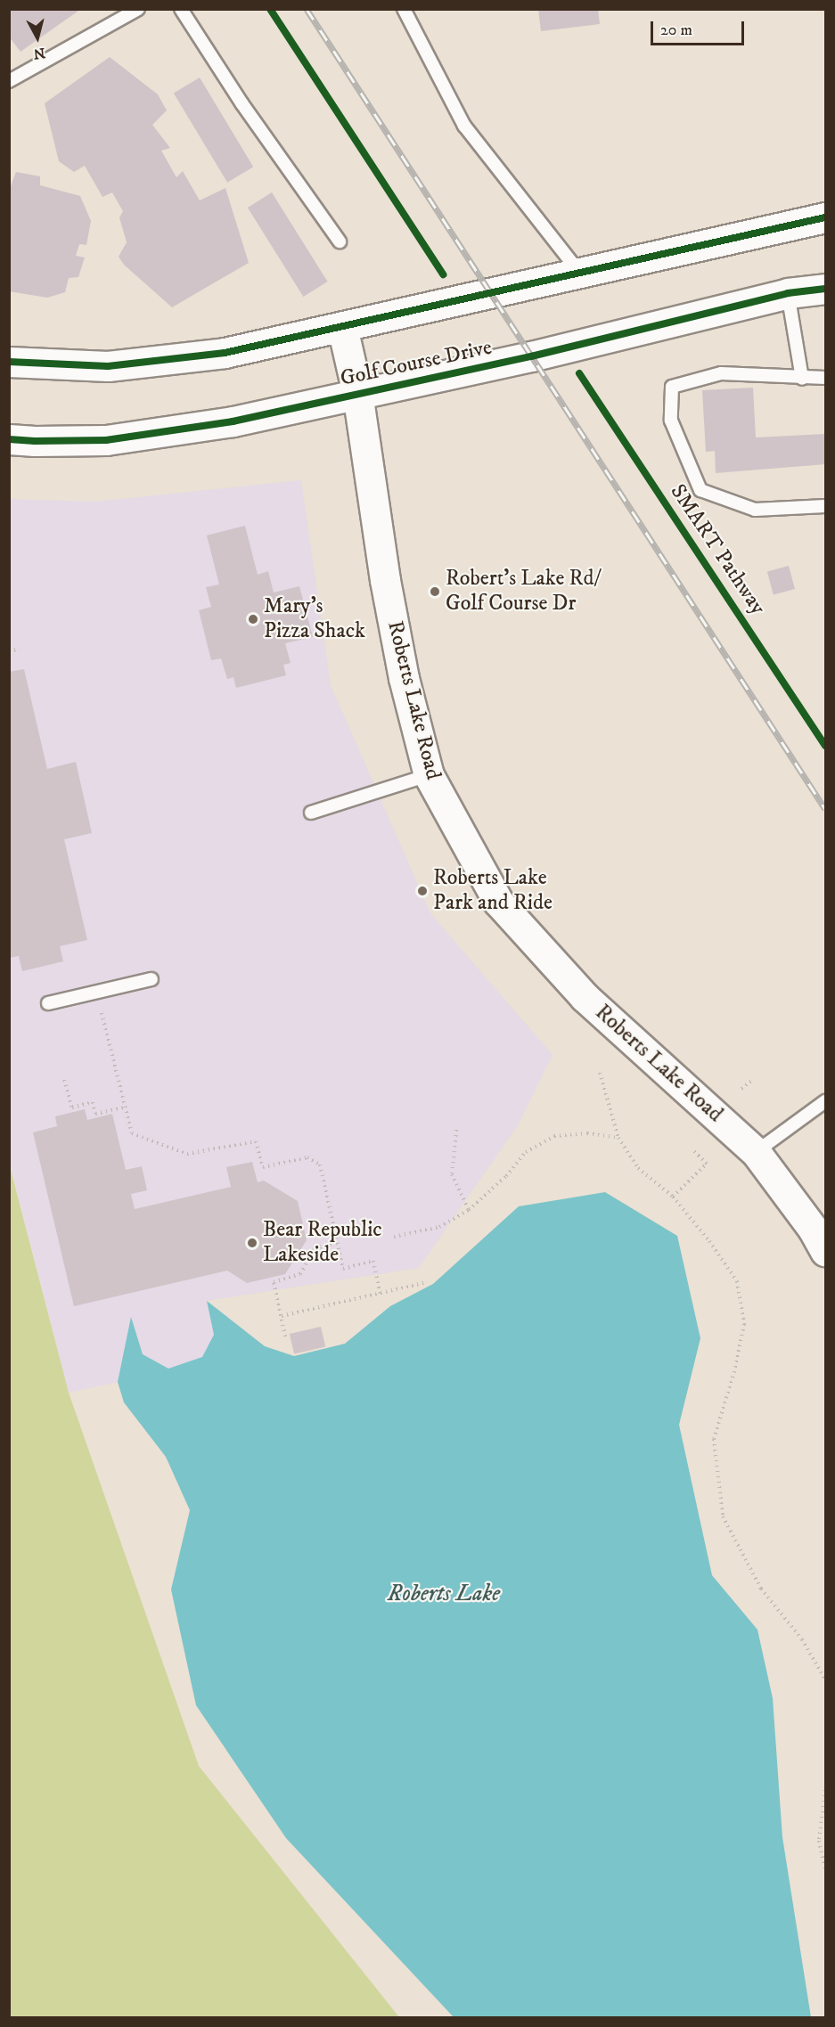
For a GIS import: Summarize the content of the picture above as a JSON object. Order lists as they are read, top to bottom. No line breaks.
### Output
{"streets":{"street":["Golf Course Drive","Roberts Lake Road"],"cycle path":["SMART Pathway"]},"crossings":[["Golf Course Drive","Roberts Lake Road"]],"water":["Roberts Lake"],"places":["Robert's Lake Rd/ Golf Course Dr","Mary's Pizza Shack","Roberts Lake Park and Ride","Bear Republic Lakeside"],"scale_bar":"20 m","north":"bottom"}
